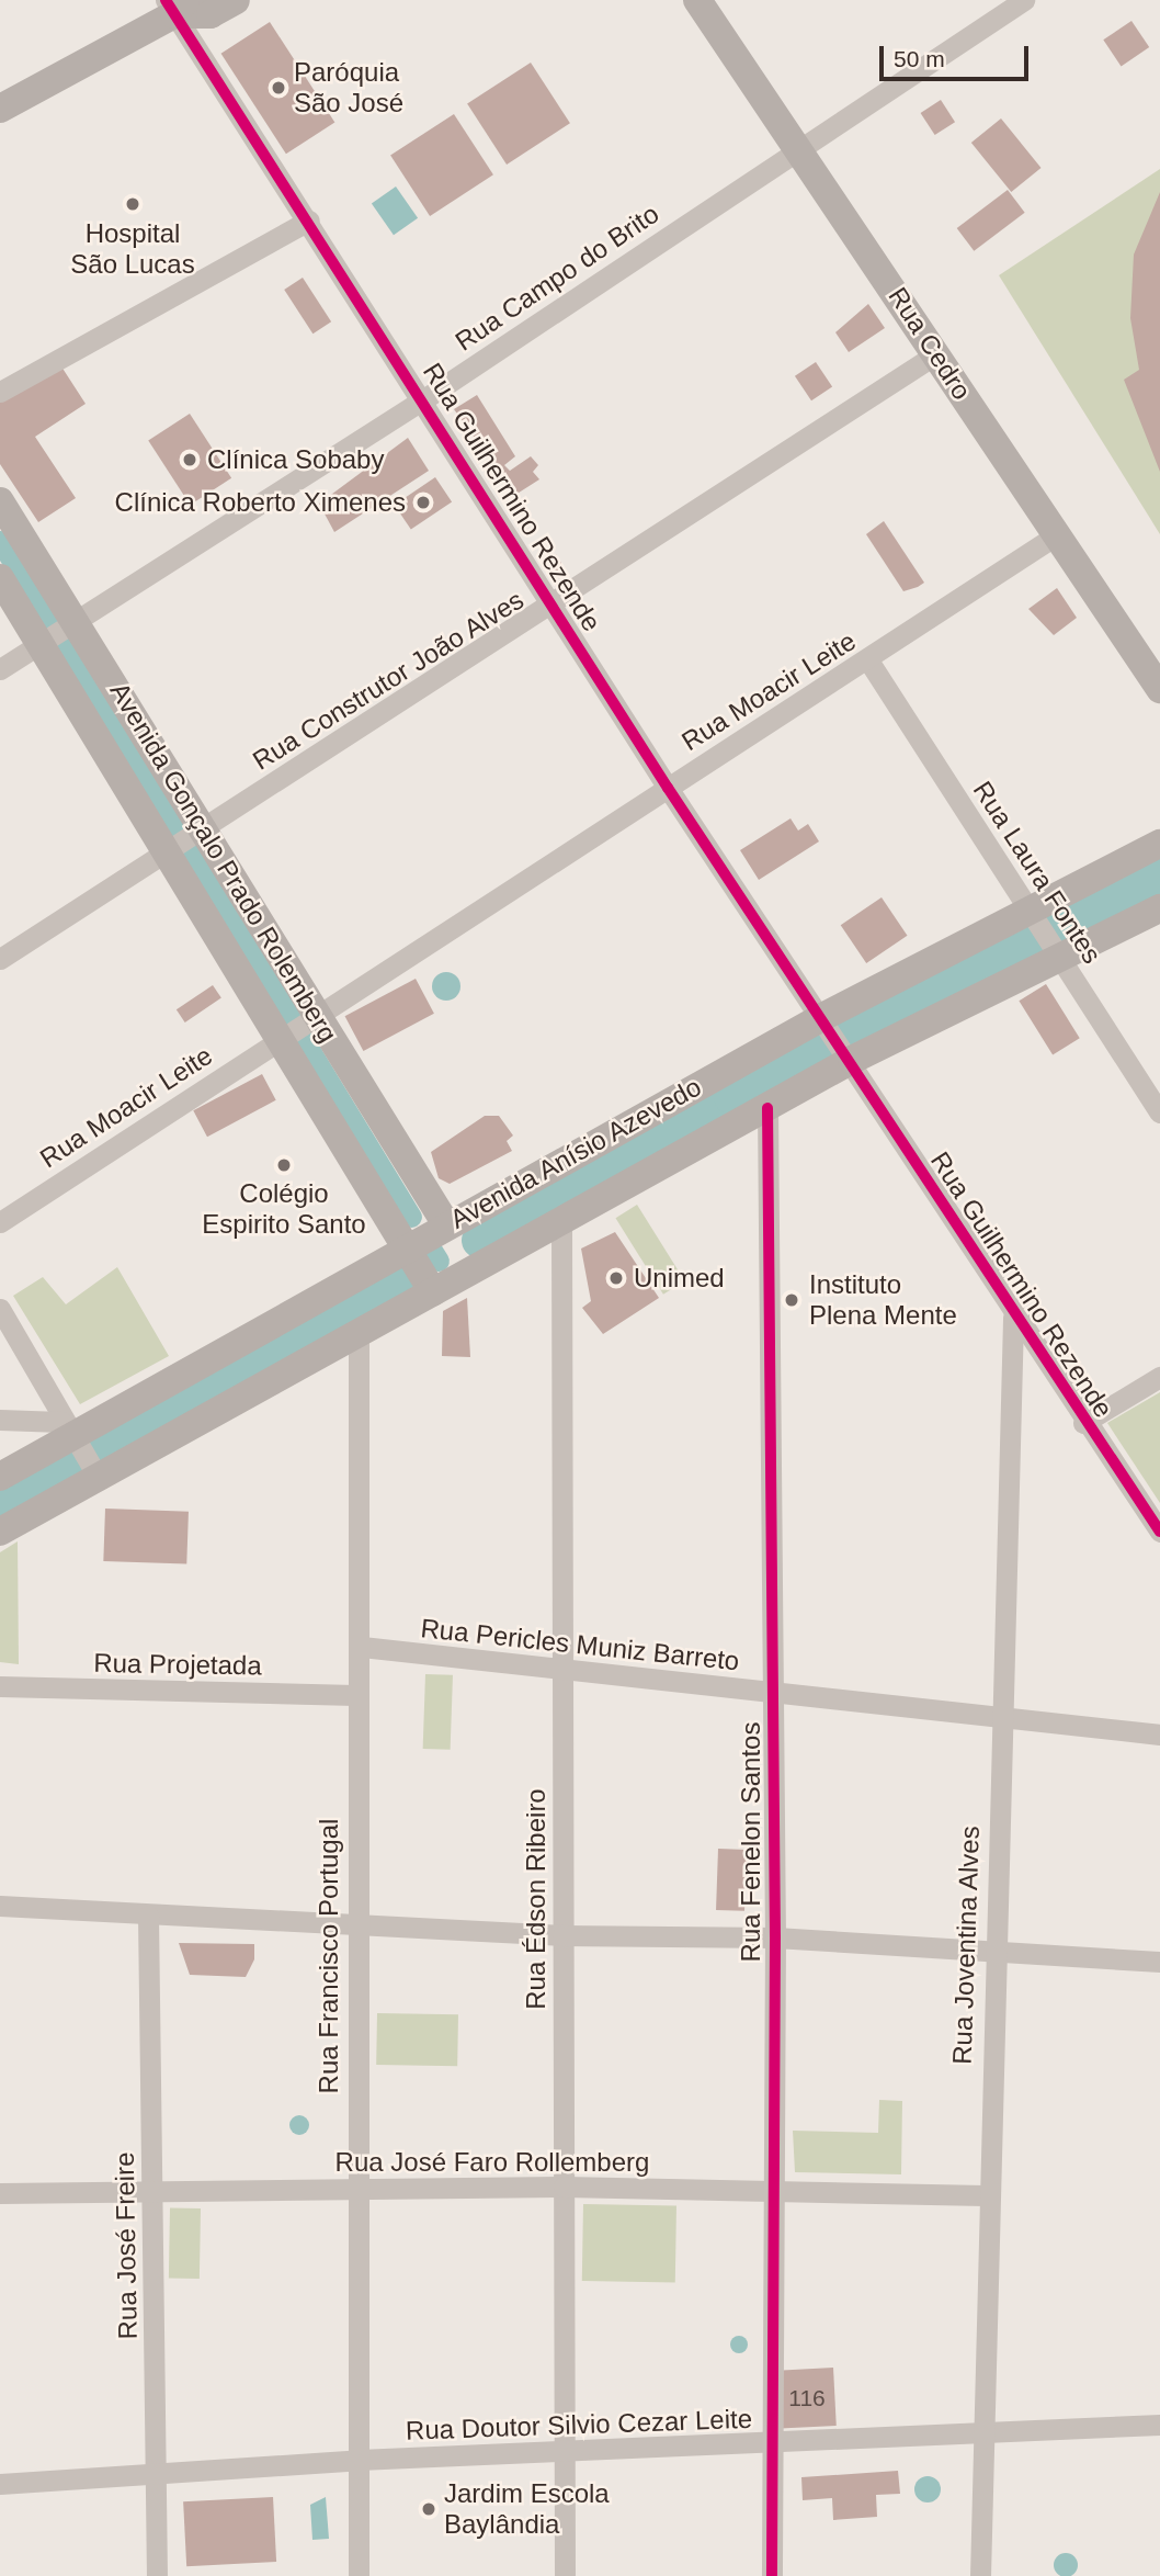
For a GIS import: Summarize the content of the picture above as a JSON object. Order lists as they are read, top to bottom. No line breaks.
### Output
{"streets":{"street":["Rua Campo do Brito","Rua Cedro","Rua Guilhermino Rezende","Rua Construtor João Alves","Rua Moacir Leite","Avenida Gonçalo Prado Rolemberg","Rua Laura Fontes","Avenida Anísio Azevedo","Rua Pericles Muniz Barreto","Rua Projetada","Rua Fenelon Santos","Rua Édson Ribeiro","Rua Joventina Alves","Rua Francisco Portugal","Rua José Faro Rollemberg","Rua José Freire","Rua Doutor Silvio Cezar Leite"]},"crossings":[["Rua Campo do Brito","Rua Cedro"],["Rua Campo do Brito","Rua Guilhermino Rezende"],["Rua Campo do Brito","Avenida Gonçalo Prado Rolemberg"],["Rua Cedro","Rua Construtor João Alves"],["Rua Cedro","Rua Moacir Leite"],["Rua Guilhermino Rezende","Rua Construtor João Alves"],["Rua Guilhermino Rezende","Rua Moacir Leite"],["Rua Guilhermino Rezende","Avenida Anísio Azevedo"],["Rua Guilhermino Rezende","Rua Joventina Alves"],["Rua Construtor João Alves","Avenida Gonçalo Prado Rolemberg"],["Rua Moacir Leite","Avenida Gonçalo Prado Rolemberg"],["Rua Moacir Leite","Rua Laura Fontes"],["Avenida Gonçalo Prado Rolemberg","Avenida Anísio Azevedo"],["Rua Laura Fontes","Avenida Anísio Azevedo"],["Avenida Anísio Azevedo","Rua Fenelon Santos"],["Avenida Anísio Azevedo","Rua Édson Ribeiro"],["Avenida Anísio Azevedo","Rua Francisco Portugal"],["Rua Pericles Muniz Barreto","Rua Fenelon Santos"],["Rua Pericles Muniz Barreto","Rua Édson Ribeiro"],["Rua Pericles Muniz Barreto","Rua Joventina Alves"],["Rua Pericles Muniz Barreto","Rua Francisco Portugal"],["Rua Projetada","Rua Francisco Portugal"],["Rua Fenelon Santos","Rua José Faro Rollemberg"],["Rua Fenelon Santos","Rua Doutor Silvio Cezar Leite"],["Rua Édson Ribeiro","Rua José Faro Rollemberg"],["Rua Édson Ribeiro","Rua Doutor Silvio Cezar Leite"],["Rua Joventina Alves","Rua José Faro Rollemberg"],["Rua Joventina Alves","Rua Doutor Silvio Cezar Leite"],["Rua Francisco Portugal","Rua José Faro Rollemberg"],["Rua Francisco Portugal","Rua Doutor Silvio Cezar Leite"],["Rua José Faro Rollemberg","Rua José Freire"],["Rua José Freire","Rua Doutor Silvio Cezar Leite"]],"places":["Paróquia São José","Hospital São Lucas","Clínica Sobaby","Clínica Roberto Ximenes","Colégio Espirito Santo","Unimed","Instituto Plena Mente","Jardim Escola Baylândia"],"house_numbers":["116"],"scale_bar":"50 m"}
